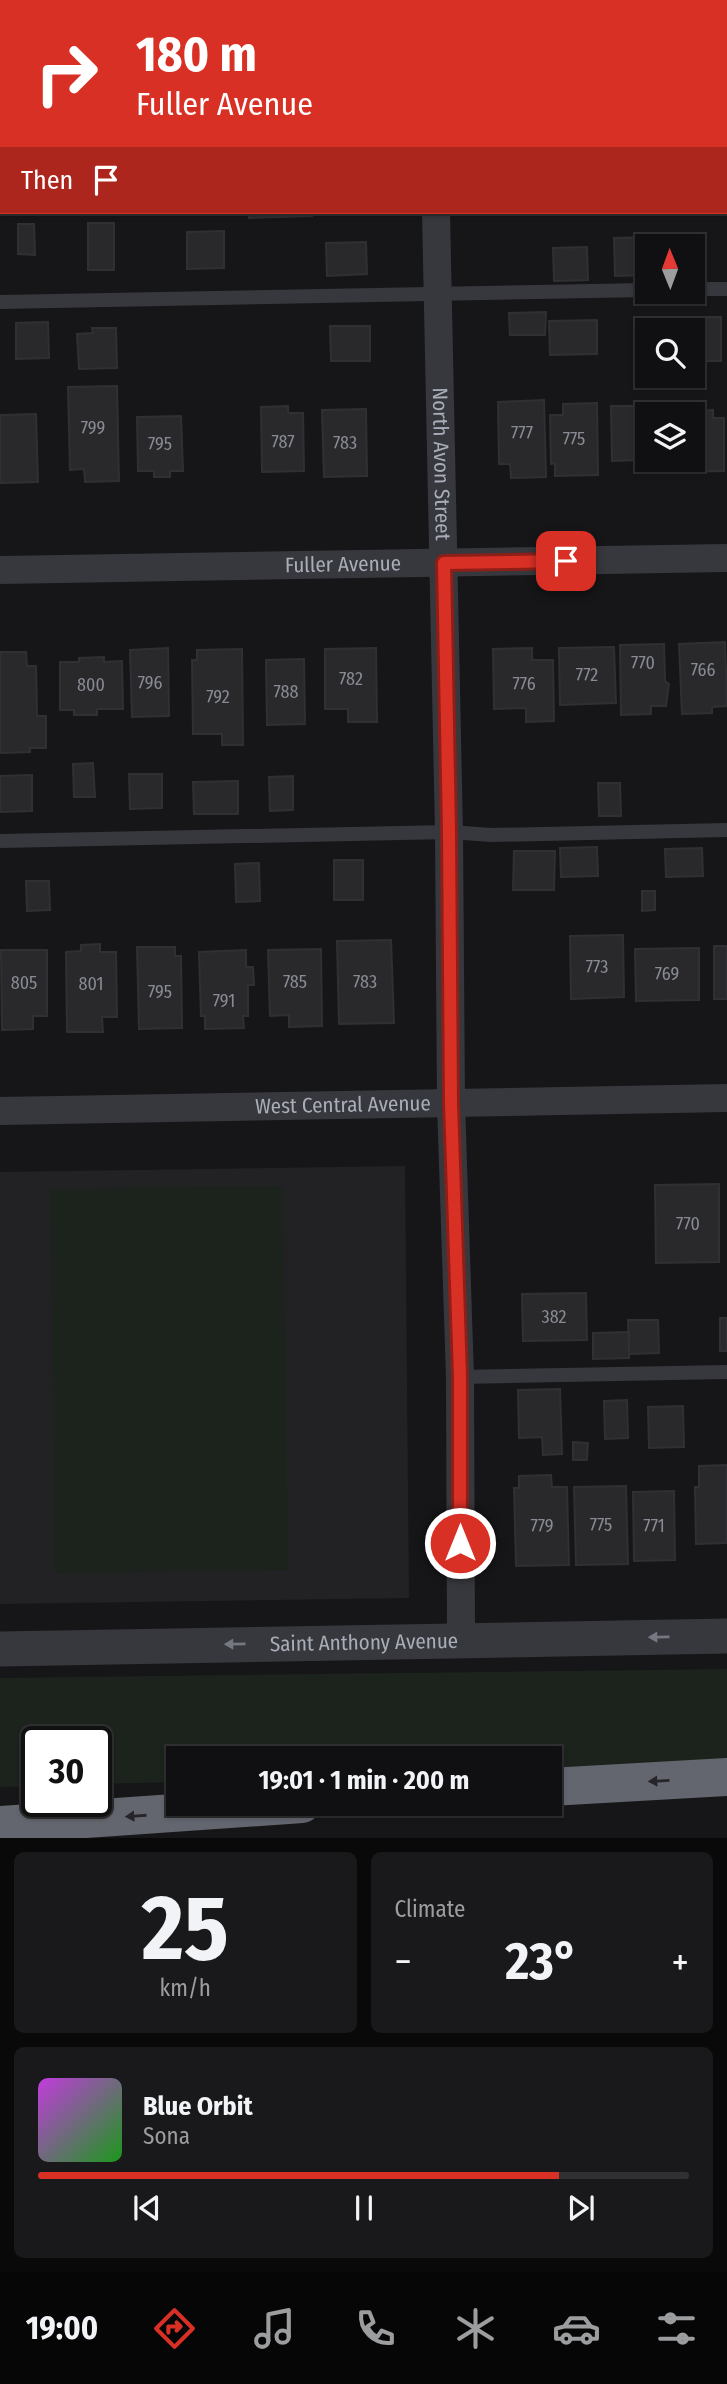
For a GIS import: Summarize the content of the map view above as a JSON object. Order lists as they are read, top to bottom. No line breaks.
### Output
{"streets":{"street":["North Avon Street","Fuller Avenue","West Central Avenue","Saint Anthony Avenue"]},"crossings":[["North Avon Street","Fuller Avenue"],["North Avon Street","West Central Avenue"],["North Avon Street","Saint Anthony Avenue"]],"one_way":["Saint Anthony Avenue"],"house_numbers":["799","777","775","787","783","795","770","766","772","782","796","776","800","788","792","773","769","785","783","805","801","795","791","770","382","775","779","771"],"north":"top","page":{"turn":["180 m","Fuller Avenue"],"then":"Then","limit":"30","trip":"19:01 · 1 min · 200 m","tile":[["25","km/h"],"Climate"],"heat":["−","23°","+"],"song":["Blue Orbit","Sona"],"tabs":"19:00"}}
